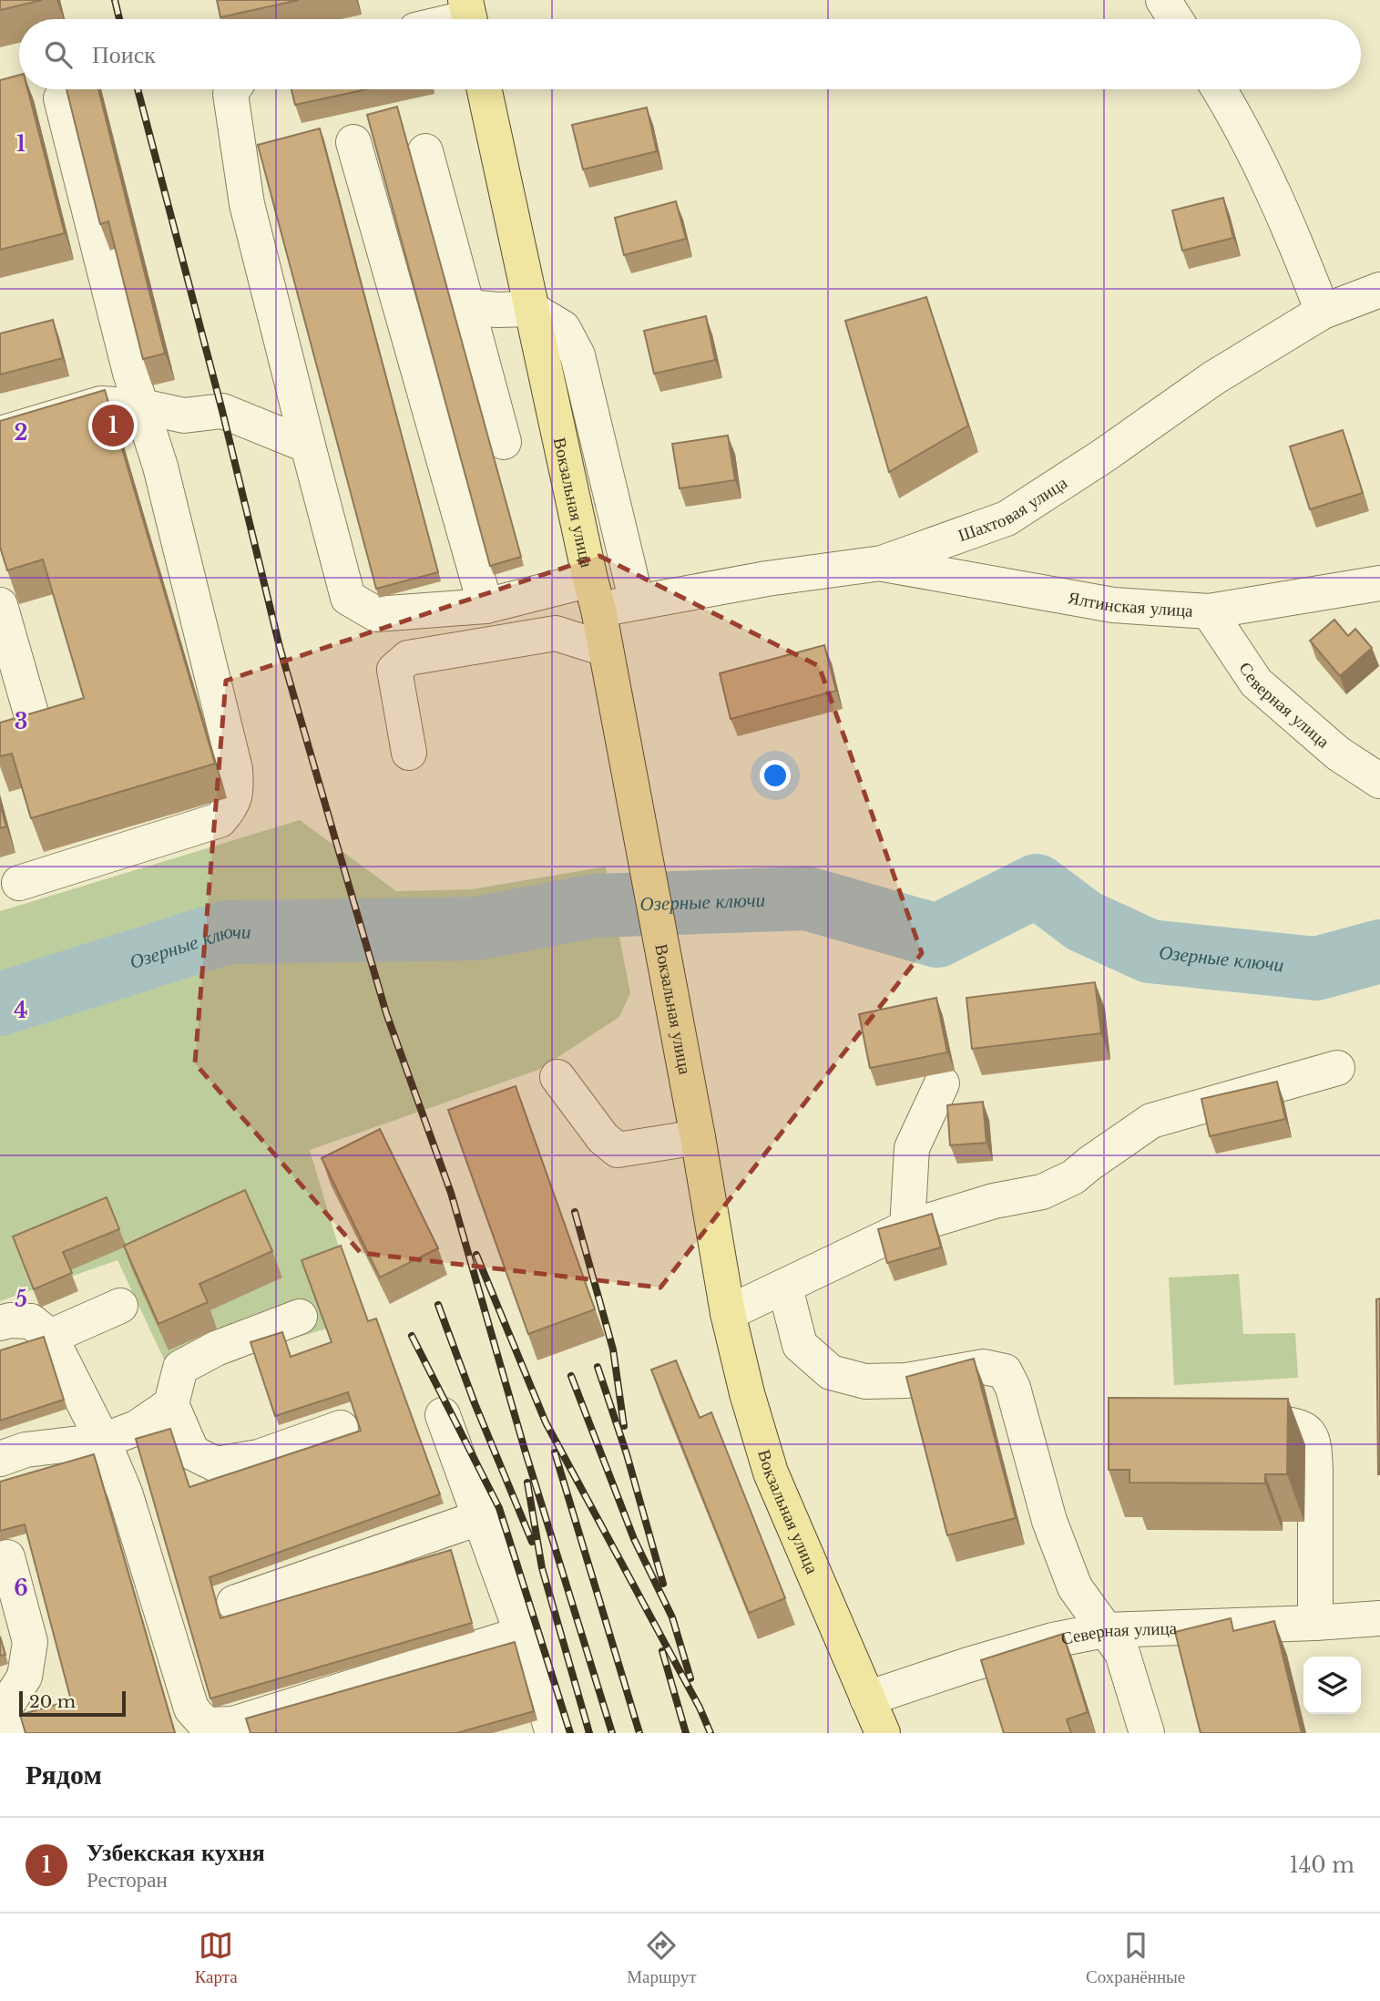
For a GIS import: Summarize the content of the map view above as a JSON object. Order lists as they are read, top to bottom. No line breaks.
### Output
{"streets":{"main road":["Вокзальная улица"],"street":["Шахтовая улица","Ялтинская улица","Северная улица"]},"crossings":[["Вокзальная улица","Шахтовая улица"],["Вокзальная улица","Северная улица"],["Шахтовая улица","Ялтинская улица"],["Ялтинская улица","Северная улица"]],"water":["Озерные ключи"],"scale_bar":"20 m","page":{"search":"Поиск","pins":"1","scale":"20 m","heading":"Рядом","list":[{"mark":"1","name":"Узбекская кухня","note":"Ресторан","value":"140 m"}],"nav":["Карта","Маршрут","Сохранённые"]},"grid":{"rows":["1","2","3","4","5","6"]}}
